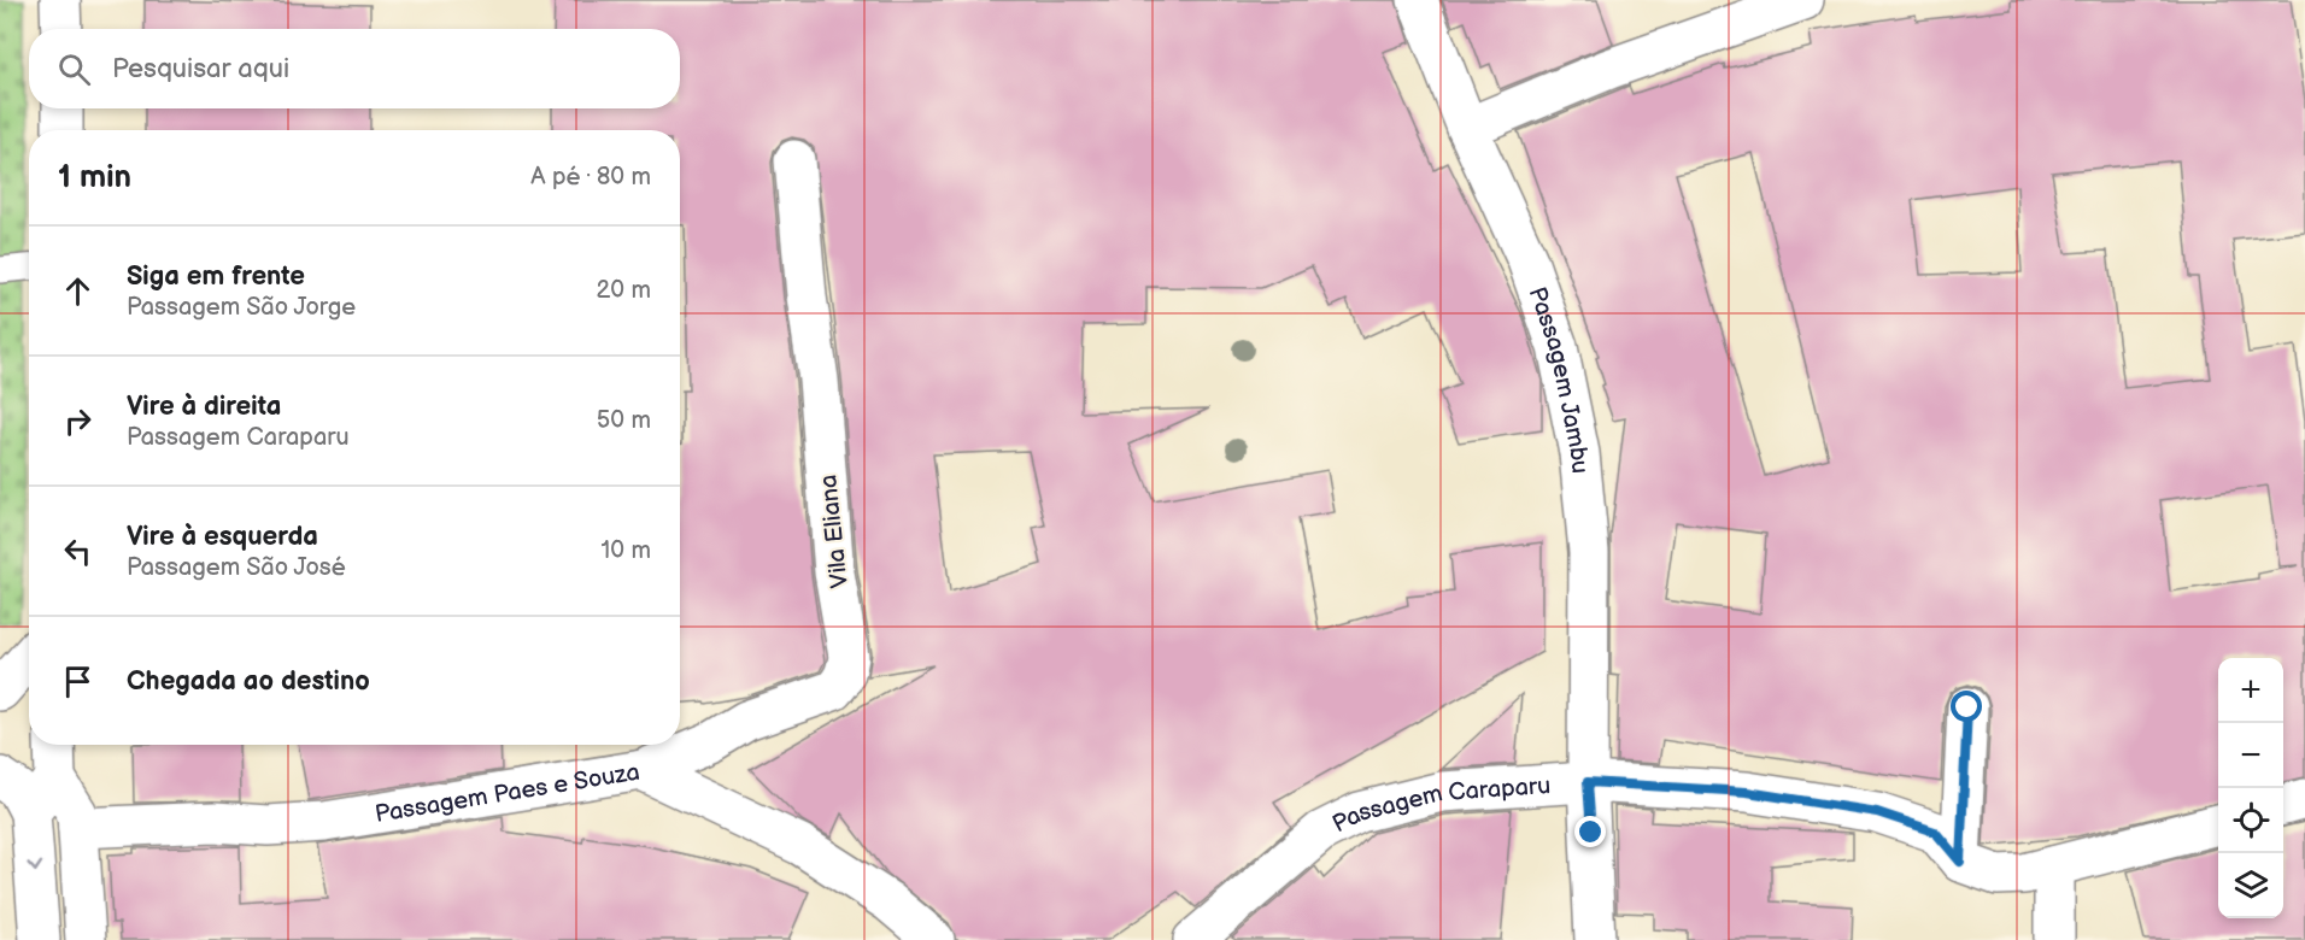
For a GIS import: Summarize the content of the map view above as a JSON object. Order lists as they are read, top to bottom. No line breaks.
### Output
{"streets":{"street":["Passagem Jambu","Vila Eliana","Passagem Paes e Souza","Passagem Caraparu"]},"crossings":[["Passagem Jambu","Passagem Caraparu"],["Vila Eliana","Passagem Paes e Souza"]],"page":{"search":"Pesquisar aqui","heading":["1 min","A pé · 80 m"],"list":[["Siga em frente","Passagem São Jorge","20 m"],["Vire à direita","Passagem Caraparu","50 m"],["Vire à esquerda","Passagem São José","10 m"],"Chegada ao destino"],"map_buttons":["+","−"]}}
